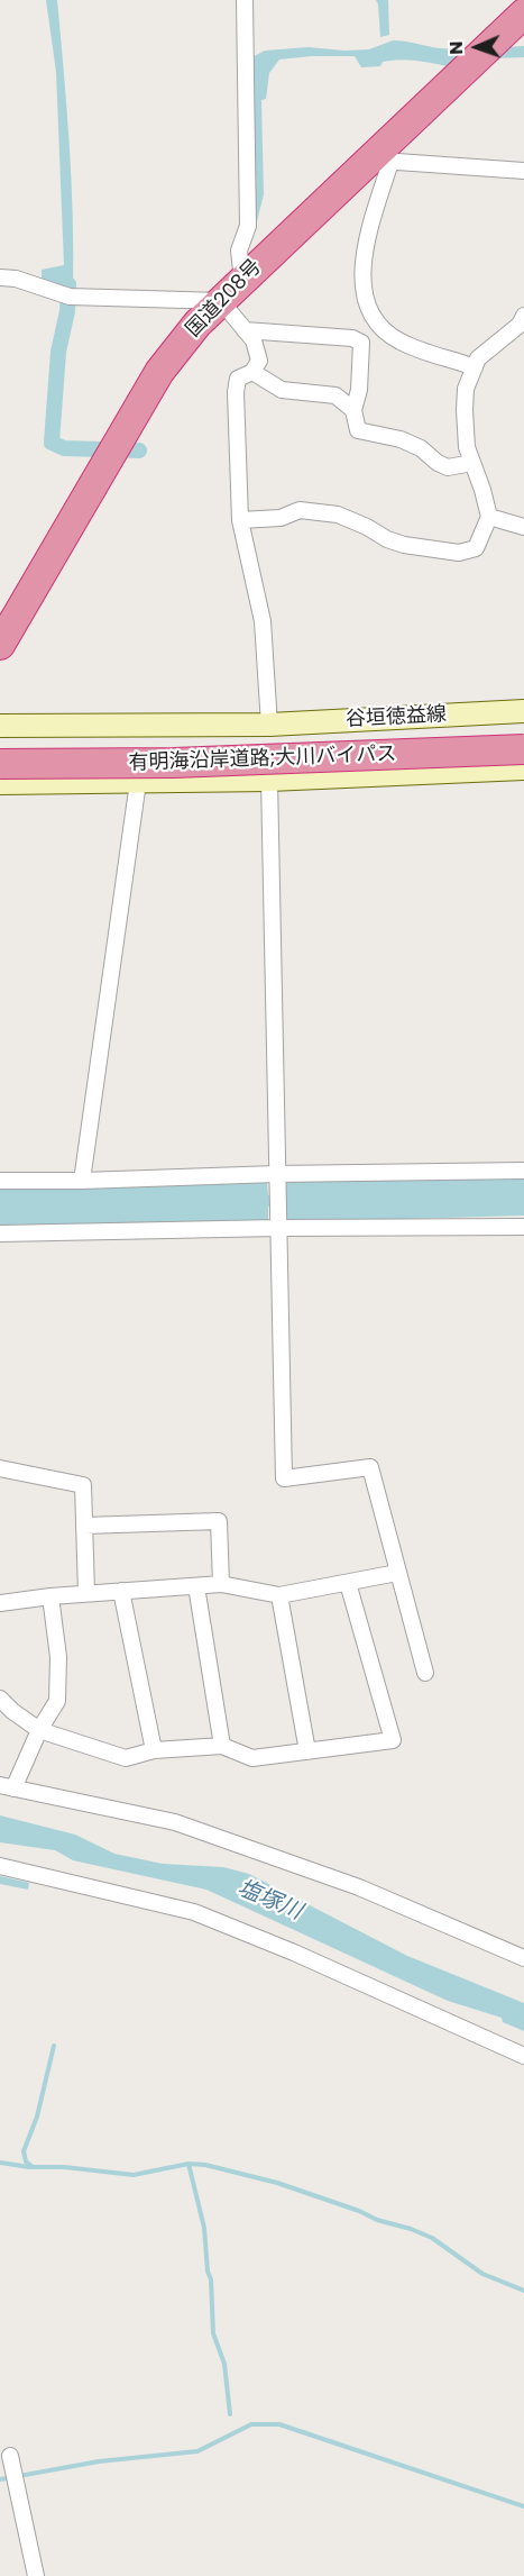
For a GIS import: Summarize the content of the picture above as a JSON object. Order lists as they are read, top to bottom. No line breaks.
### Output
{"streets":{"highway":["国道208号","有明海沿岸道路;大川バイパス"],"main road":["谷垣徳益線"]},"water":["塩塚川"],"north":"left"}
